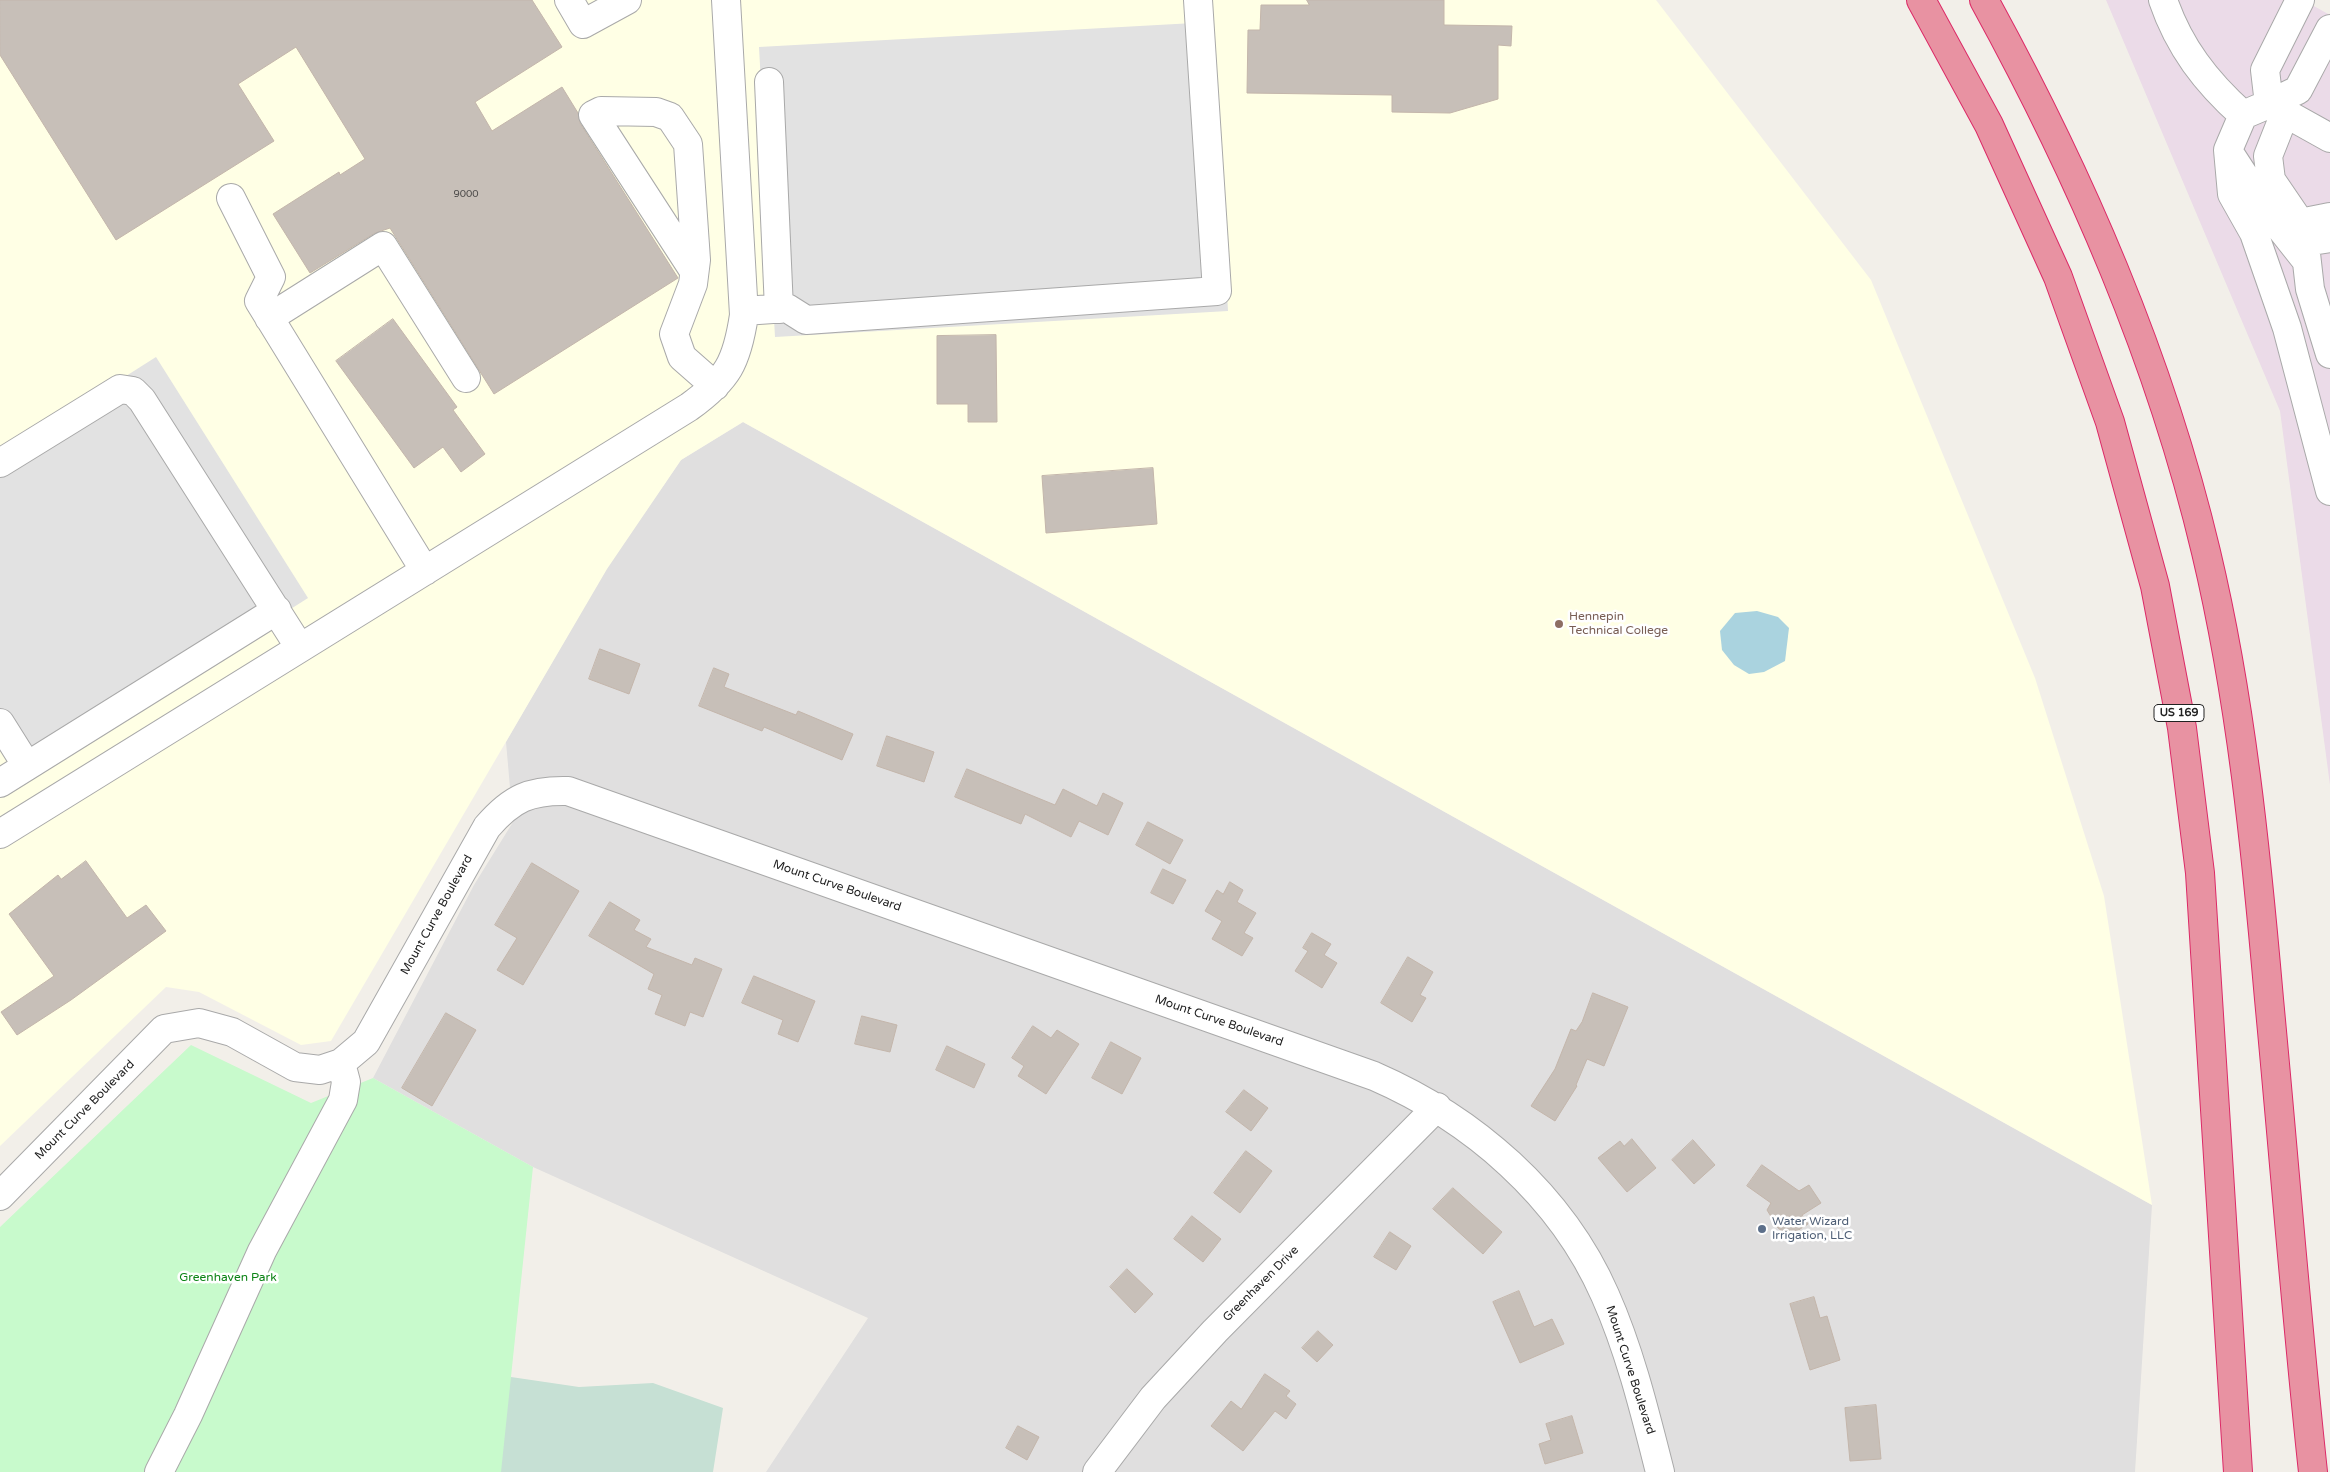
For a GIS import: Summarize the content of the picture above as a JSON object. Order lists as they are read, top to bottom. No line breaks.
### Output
{"streets":{"highway":["US 169"],"street":["Mount Curve Boulevard","Greenhaven Drive"]},"crossings":[["Mount Curve Boulevard","Greenhaven Drive"]],"parks":["Greenhaven Park"],"places":["Hennepin Technical College","Water Wizard Irrigation, LLC"],"house_numbers":["9000"]}
